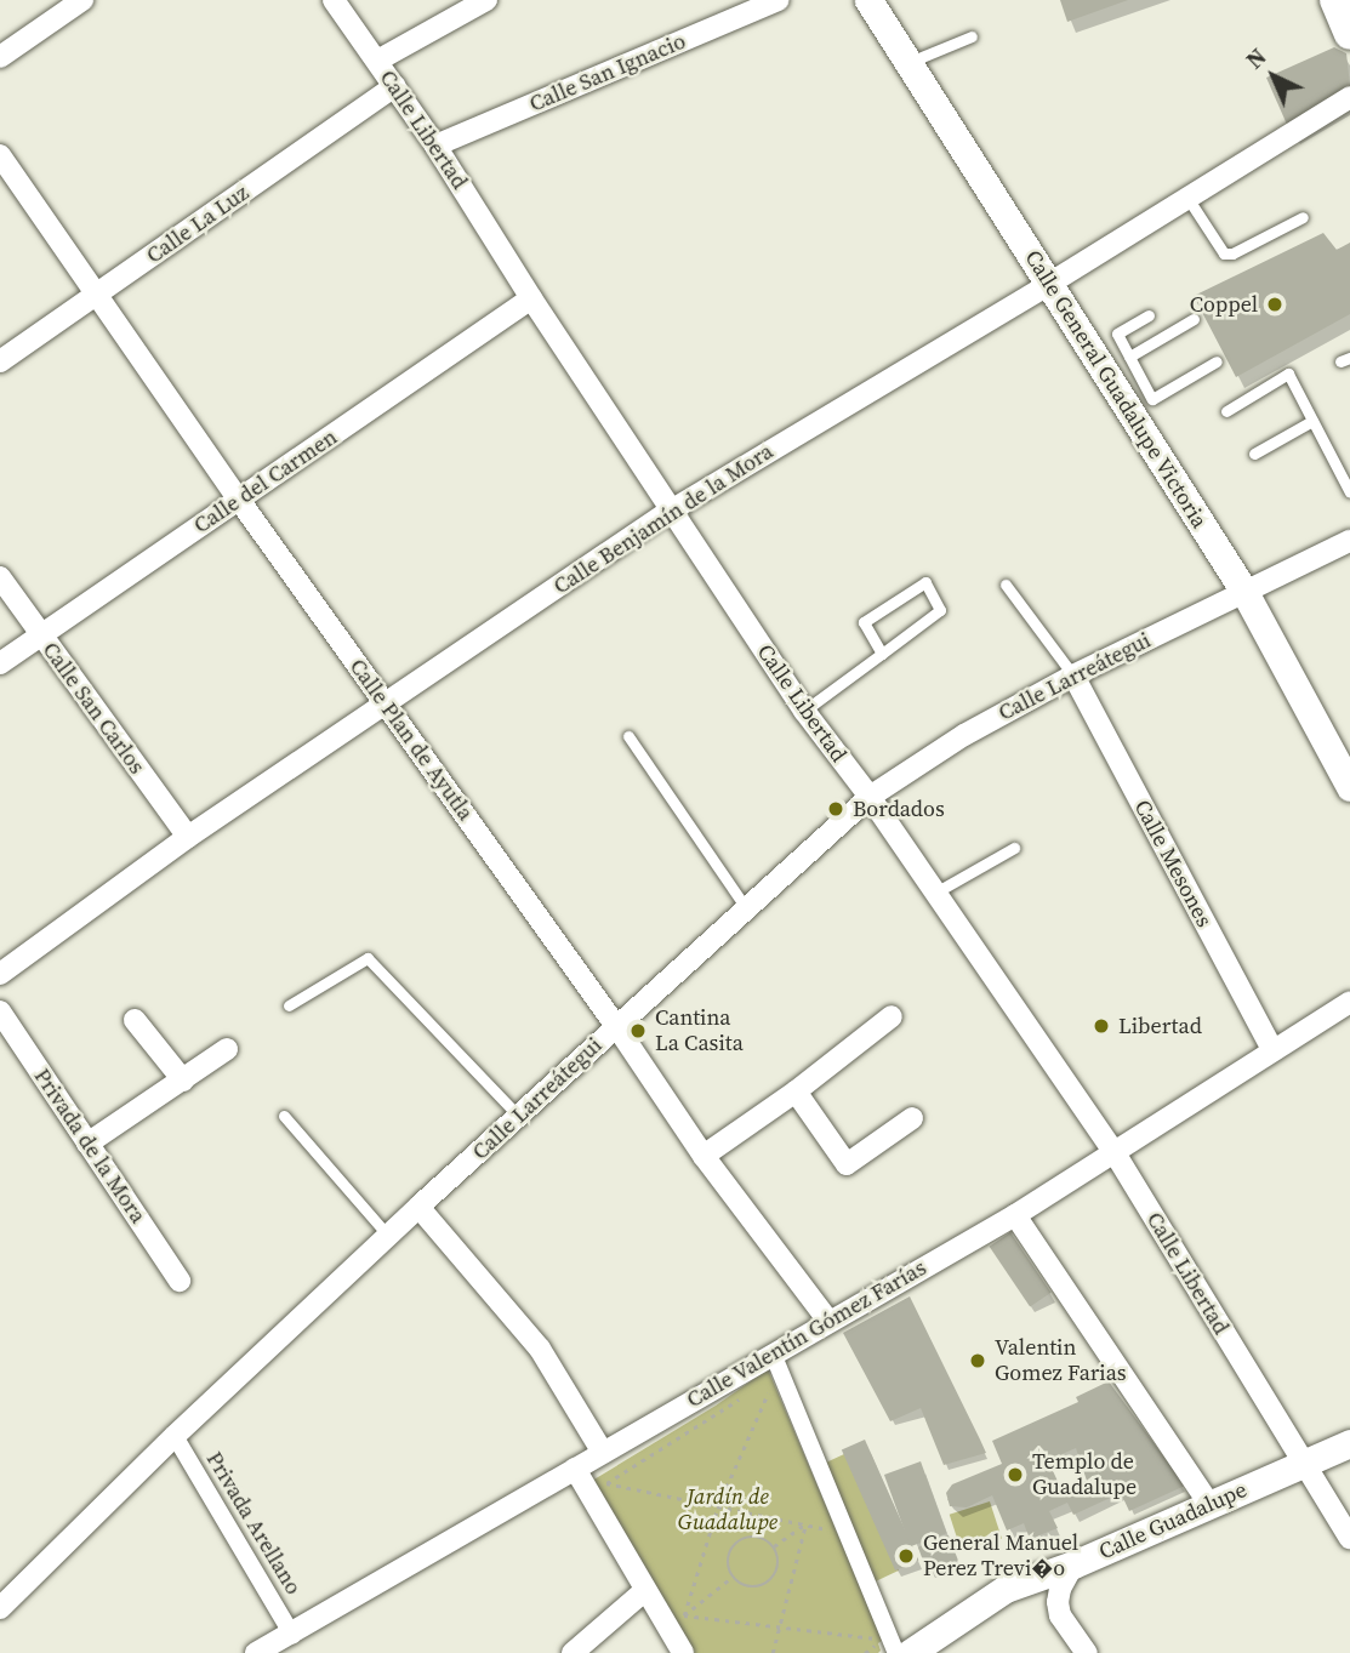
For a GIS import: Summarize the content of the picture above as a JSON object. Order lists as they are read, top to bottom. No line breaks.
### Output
{"streets":{"street":["Calle San Ignacio","Calle Libertad","Calle La Luz","Calle General Guadalupe Victoria","Calle del Carmen","Calle Benjamín de la Mora","Calle Larreátegui","Calle San Carlos","Calle Plan de Ayutla","Calle Mesones","Privada de la Mora","Calle Valentín Gómez Farías","Calle Guadalupe","Privada Arellano"]},"crossings":[["Calle San Ignacio","Calle Libertad"],["Calle Libertad","Calle La Luz"],["Calle Libertad","Calle del Carmen"],["Calle Libertad","Calle Benjamín de la Mora"],["Calle Libertad","Calle Larreátegui"],["Calle Libertad","Calle Valentín Gómez Farías"],["Calle Libertad","Calle Guadalupe"],["Calle La Luz","Calle Plan de Ayutla"],["Calle General Guadalupe Victoria","Calle Benjamín de la Mora"],["Calle General Guadalupe Victoria","Calle Larreátegui"],["Calle del Carmen","Calle San Carlos"],["Calle del Carmen","Calle Plan de Ayutla"],["Calle Benjamín de la Mora","Calle San Carlos"],["Calle Benjamín de la Mora","Calle Plan de Ayutla"],["Calle Larreátegui","Calle Plan de Ayutla"],["Calle Larreátegui","Calle Mesones"],["Calle Larreátegui","Privada Arellano"],["Calle Plan de Ayutla","Calle Valentín Gómez Farías"],["Calle Mesones","Calle Valentín Gómez Farías"],["Calle Valentín Gómez Farías","Privada Arellano"]],"parks":["Jardín de Guadalupe"],"places":["Coppel","Bordados","Libertad","Cantina La Casita","Valentin Gomez Farias","Templo de Guadalupe","General Manuel Perez Trevi�o"],"north":"top left"}
